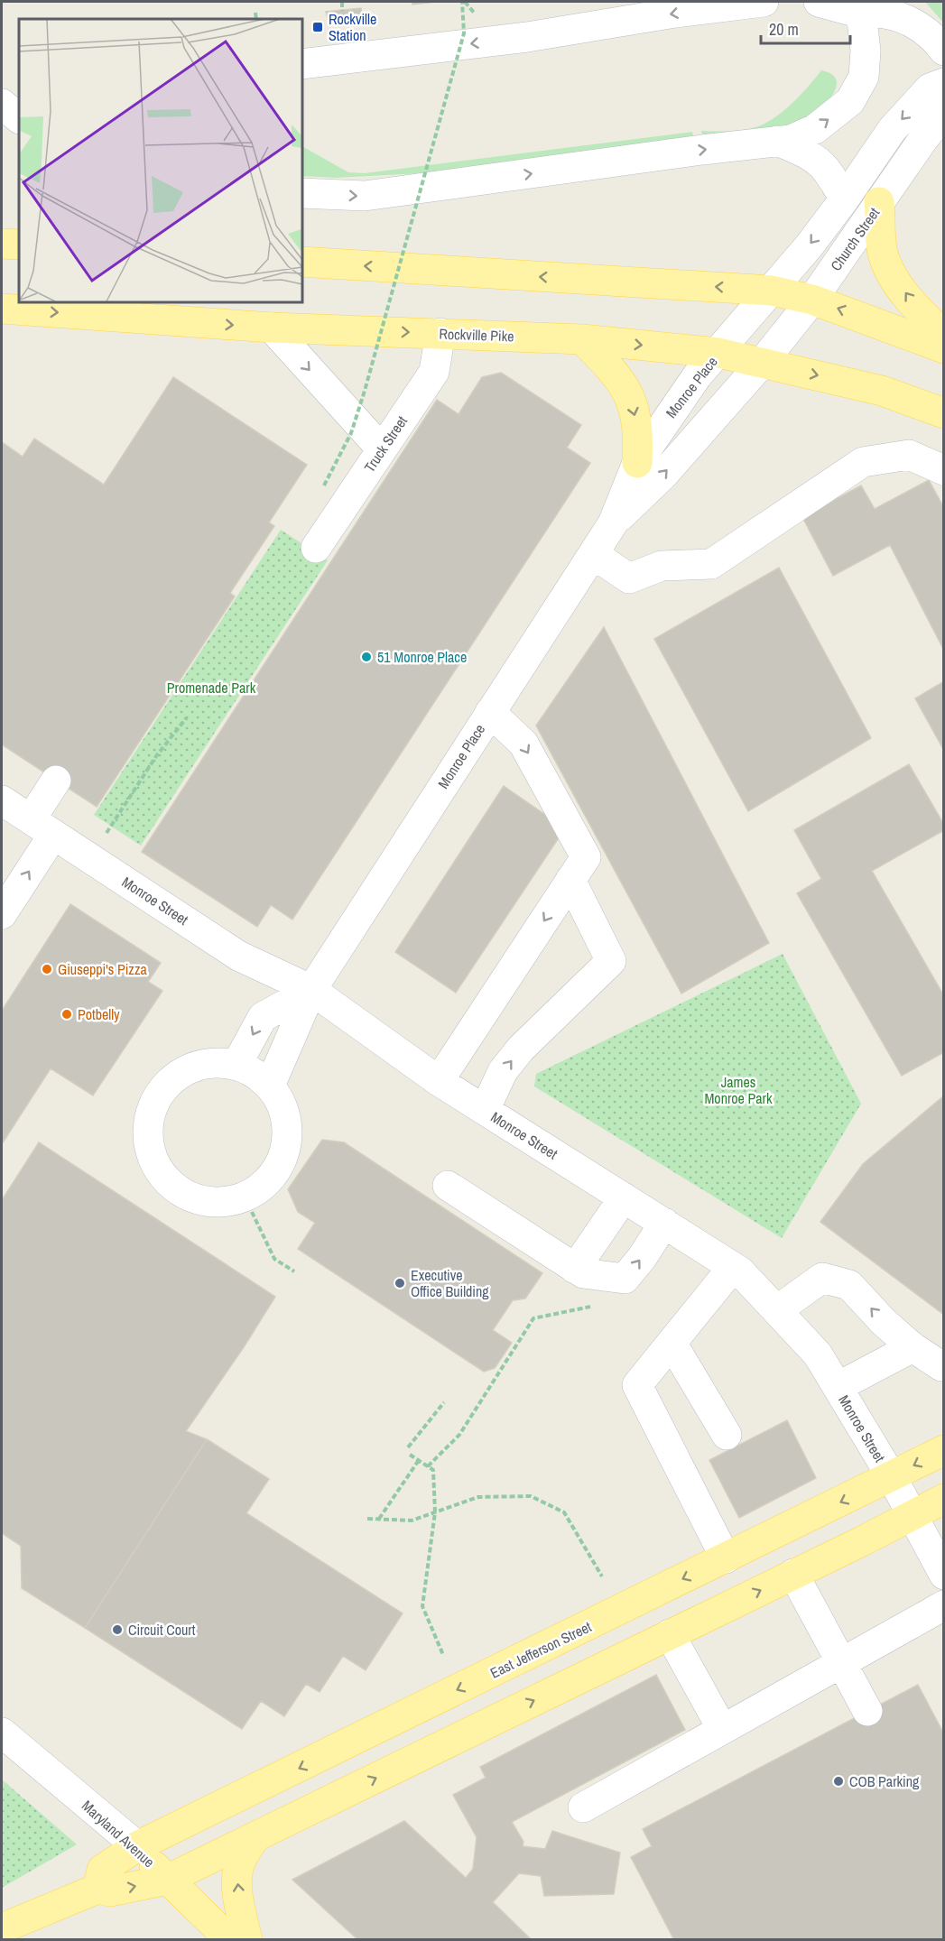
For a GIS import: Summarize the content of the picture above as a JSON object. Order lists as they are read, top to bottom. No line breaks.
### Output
{"streets":{"main road":["Rockville Pike","East Jefferson Street","Maryland Avenue"],"street":["Church Street","Monroe Place","Truck Street","Monroe Street"]},"crossings":[["Church Street","Rockville Pike"],["Church Street","Monroe Place"],["Rockville Pike","Monroe Place"],["Rockville Pike","Truck Street"],["Monroe Place","Monroe Street"],["Monroe Street","East Jefferson Street"],["East Jefferson Street","Maryland Avenue"]],"parks":["Promenade Park","James Monroe Park"],"places":{"transit":["Rockville Station"],"other":["51 Monroe Place","Giuseppi's Pizza","Potbelly","Executive Office Building","Circuit Court","COB Parking"]},"scale_bar":"20 m"}
